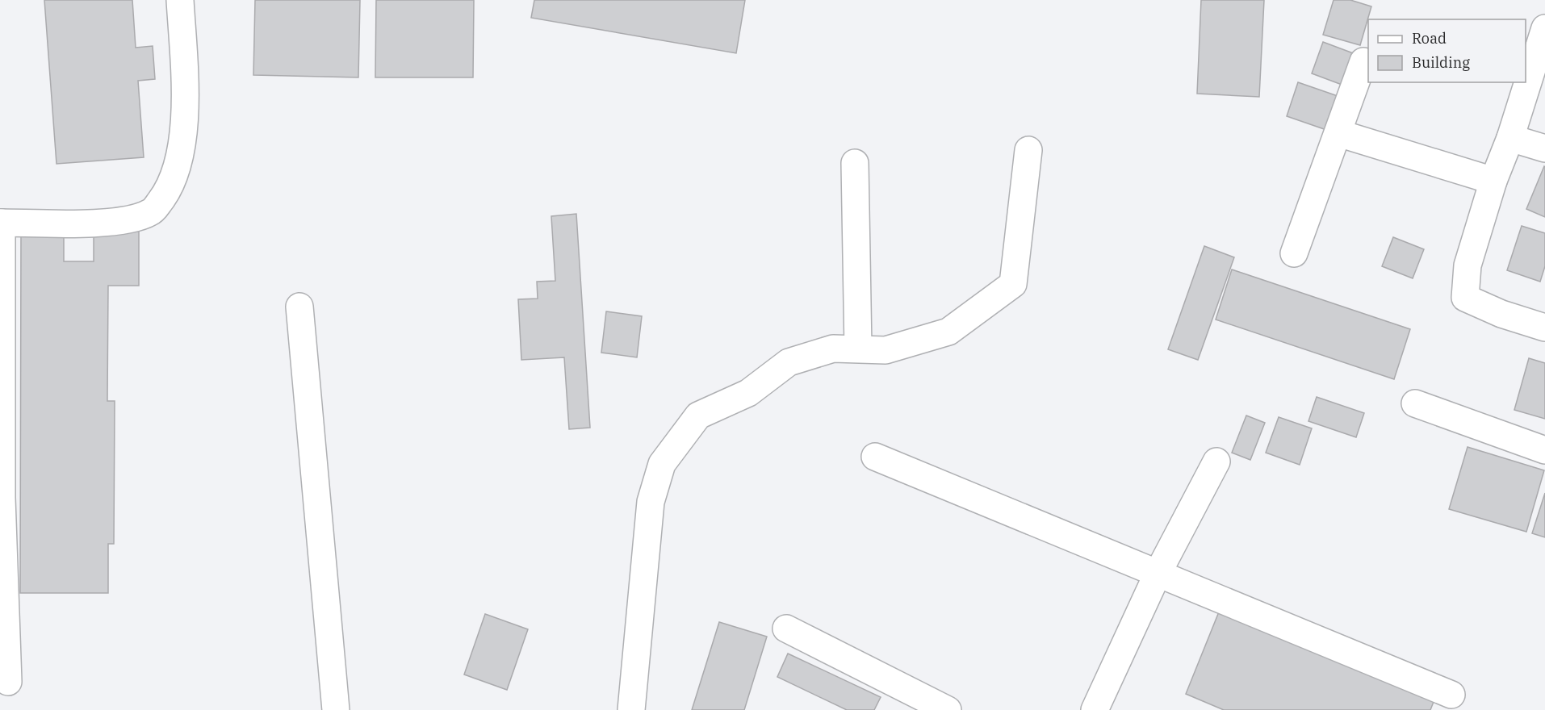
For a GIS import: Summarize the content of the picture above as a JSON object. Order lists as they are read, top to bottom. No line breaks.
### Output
{"legend":["Road","Building"]}
